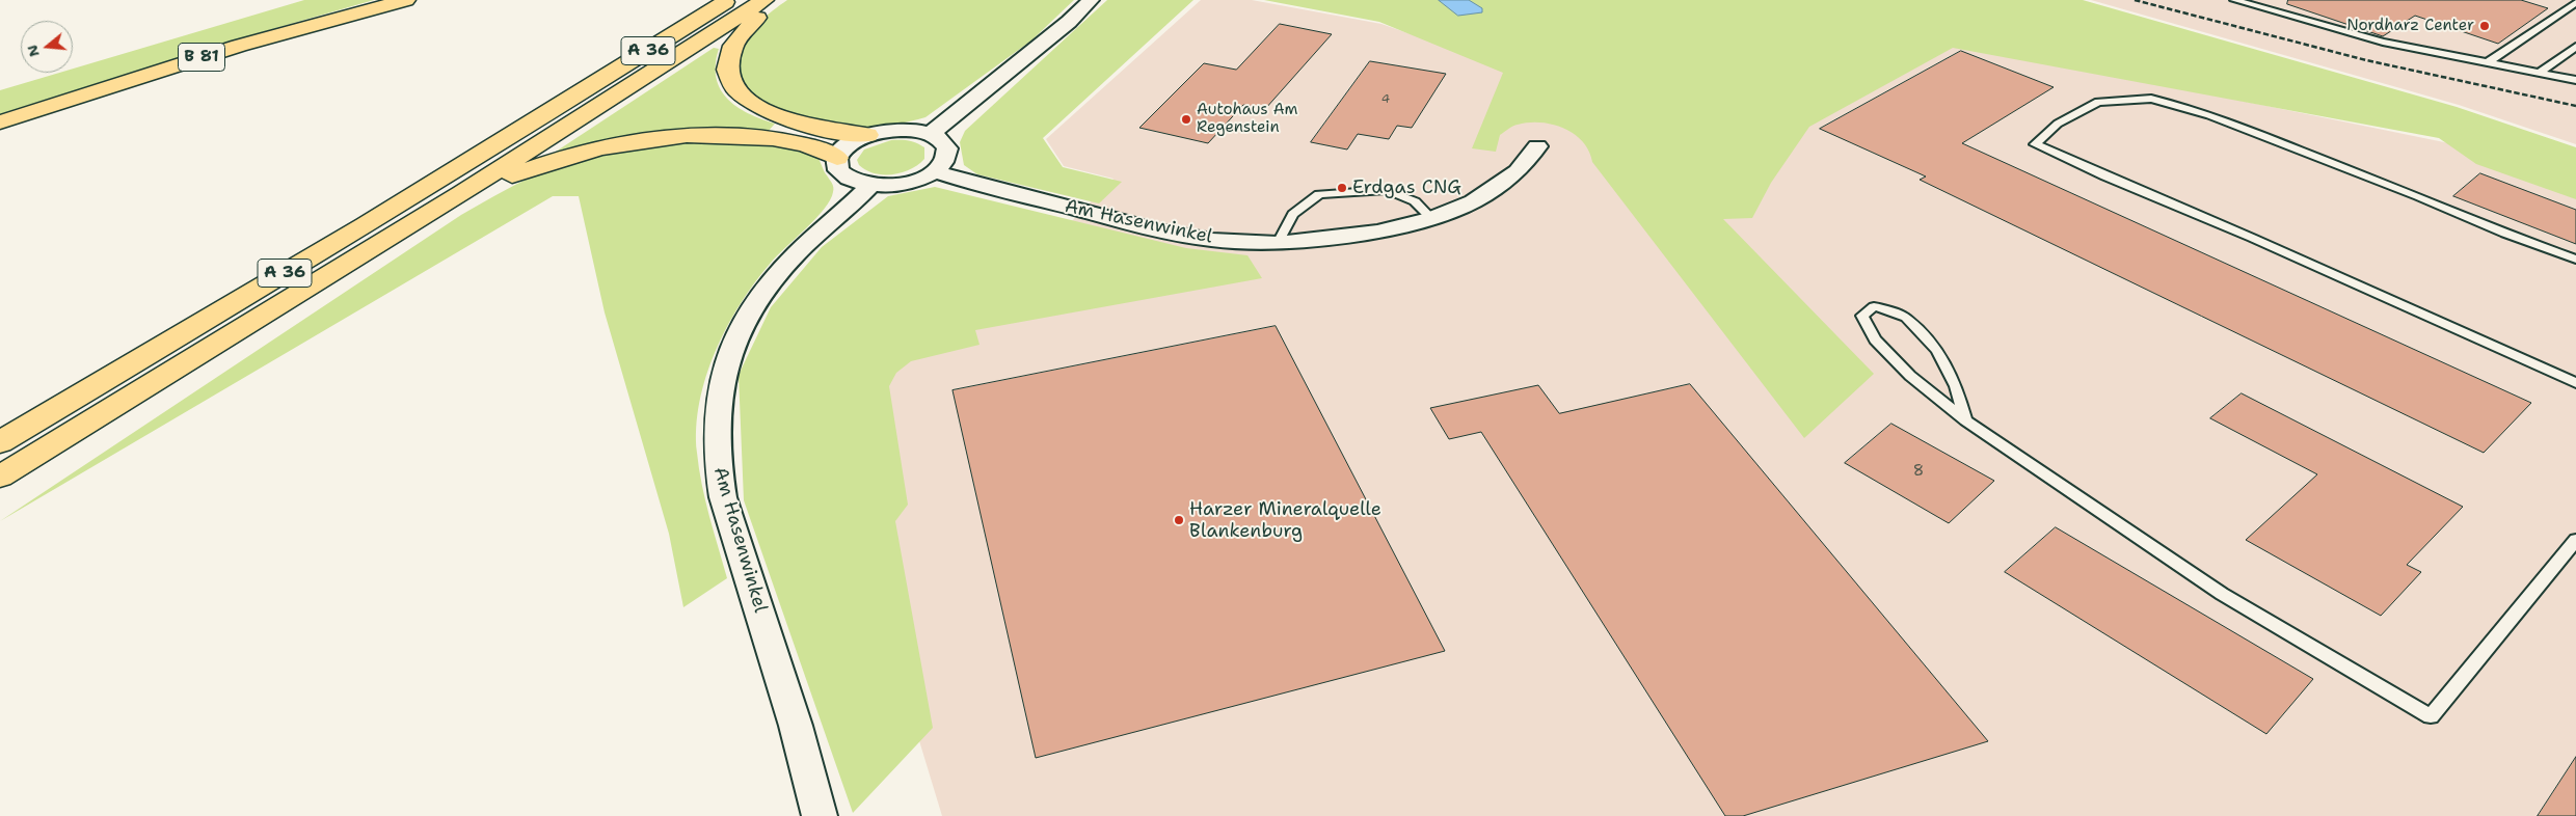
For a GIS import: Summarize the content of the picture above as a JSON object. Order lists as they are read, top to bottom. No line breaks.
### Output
{"streets":{"main road":["A 36","B 81"],"street":["Am Hasenwinkel"]},"places":["Nordharz Center","Autohaus Am Regenstein","Erdgas CNG","Harzer Mineralquelle Blankenburg"],"house_numbers":["4","8"],"north":"left"}
